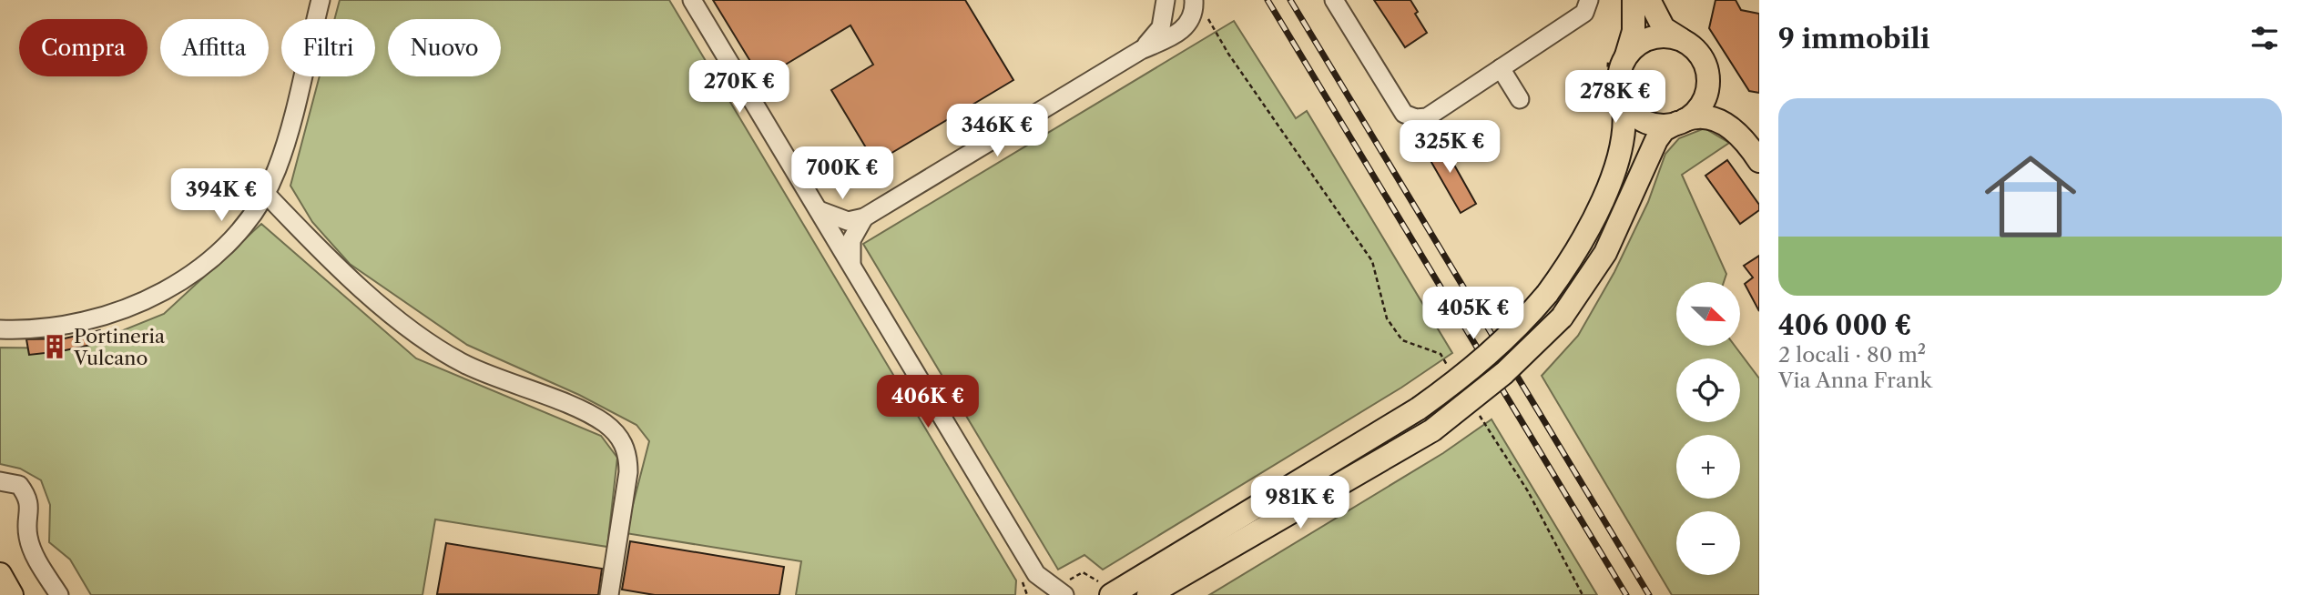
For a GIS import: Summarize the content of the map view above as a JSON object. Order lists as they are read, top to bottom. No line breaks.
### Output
{"places":{"building":["Portineria Vulcano"]},"north":"bottom right","page":{"heading":"9 immobili","chip":["Compra","Affitta","Filtri","Nuovo"],"price":["270K €","278K €","346K €","325K €","700K €","394K €","405K €","406K €","981K €"],"list":[{"name":"406 000 €","note":"2 locali · 80 m² · Via Anna Frank"}],"map_buttons":["+","−"]}}
